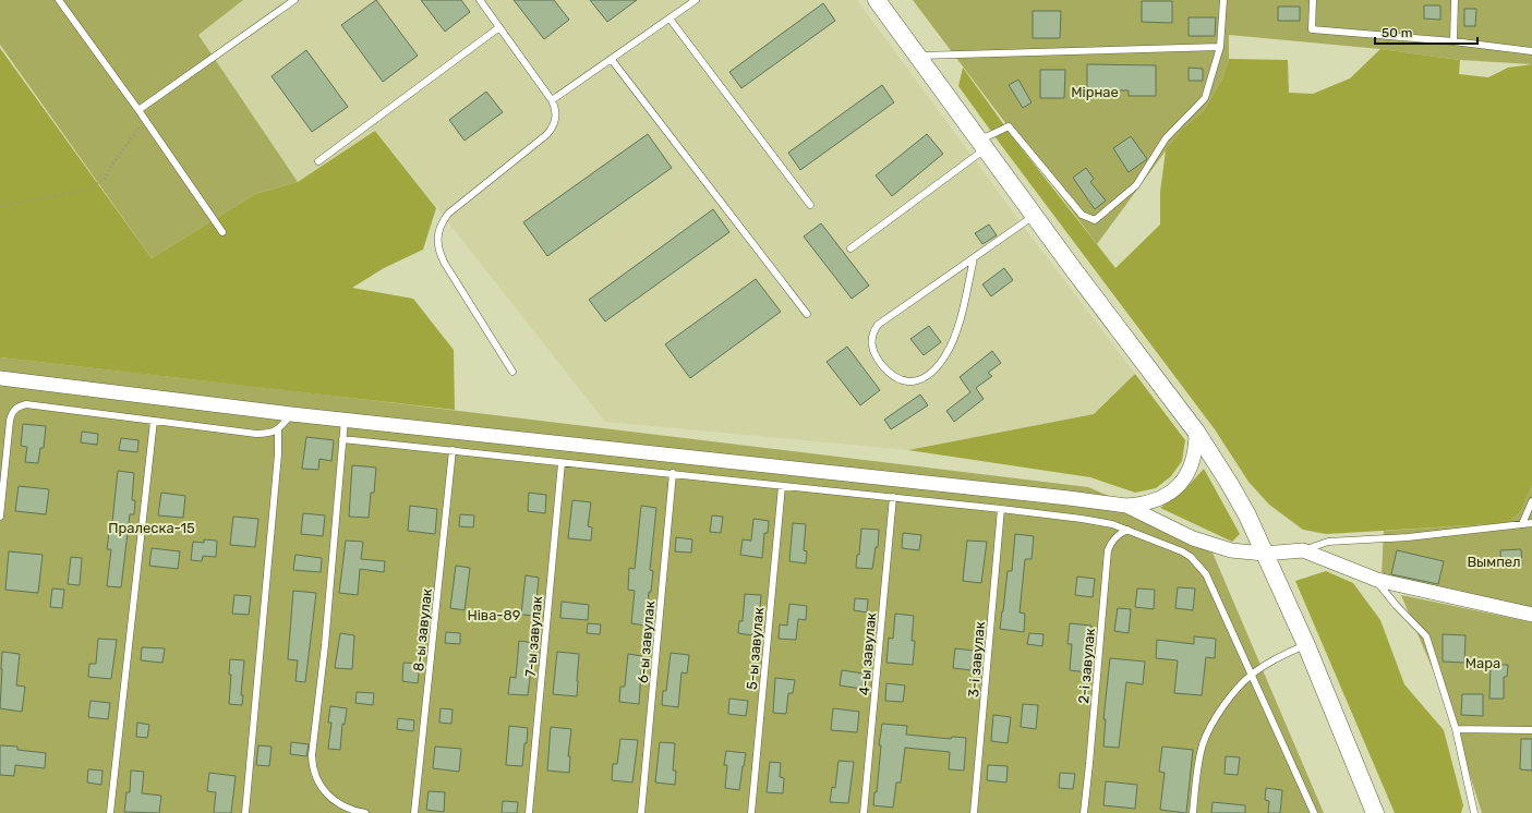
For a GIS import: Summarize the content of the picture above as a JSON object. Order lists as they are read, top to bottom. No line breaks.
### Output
{"streets":{"lane":["8-ы завулак","7-ы завулак","6-ы завулак","5-ы завулак","4-ы завулак","3-і завулак","2-і завулак"]},"parks":["Мірнае","Пралеска-15","Вымпел","Ніва-89","Мара"],"scale_bar":"50 m"}
